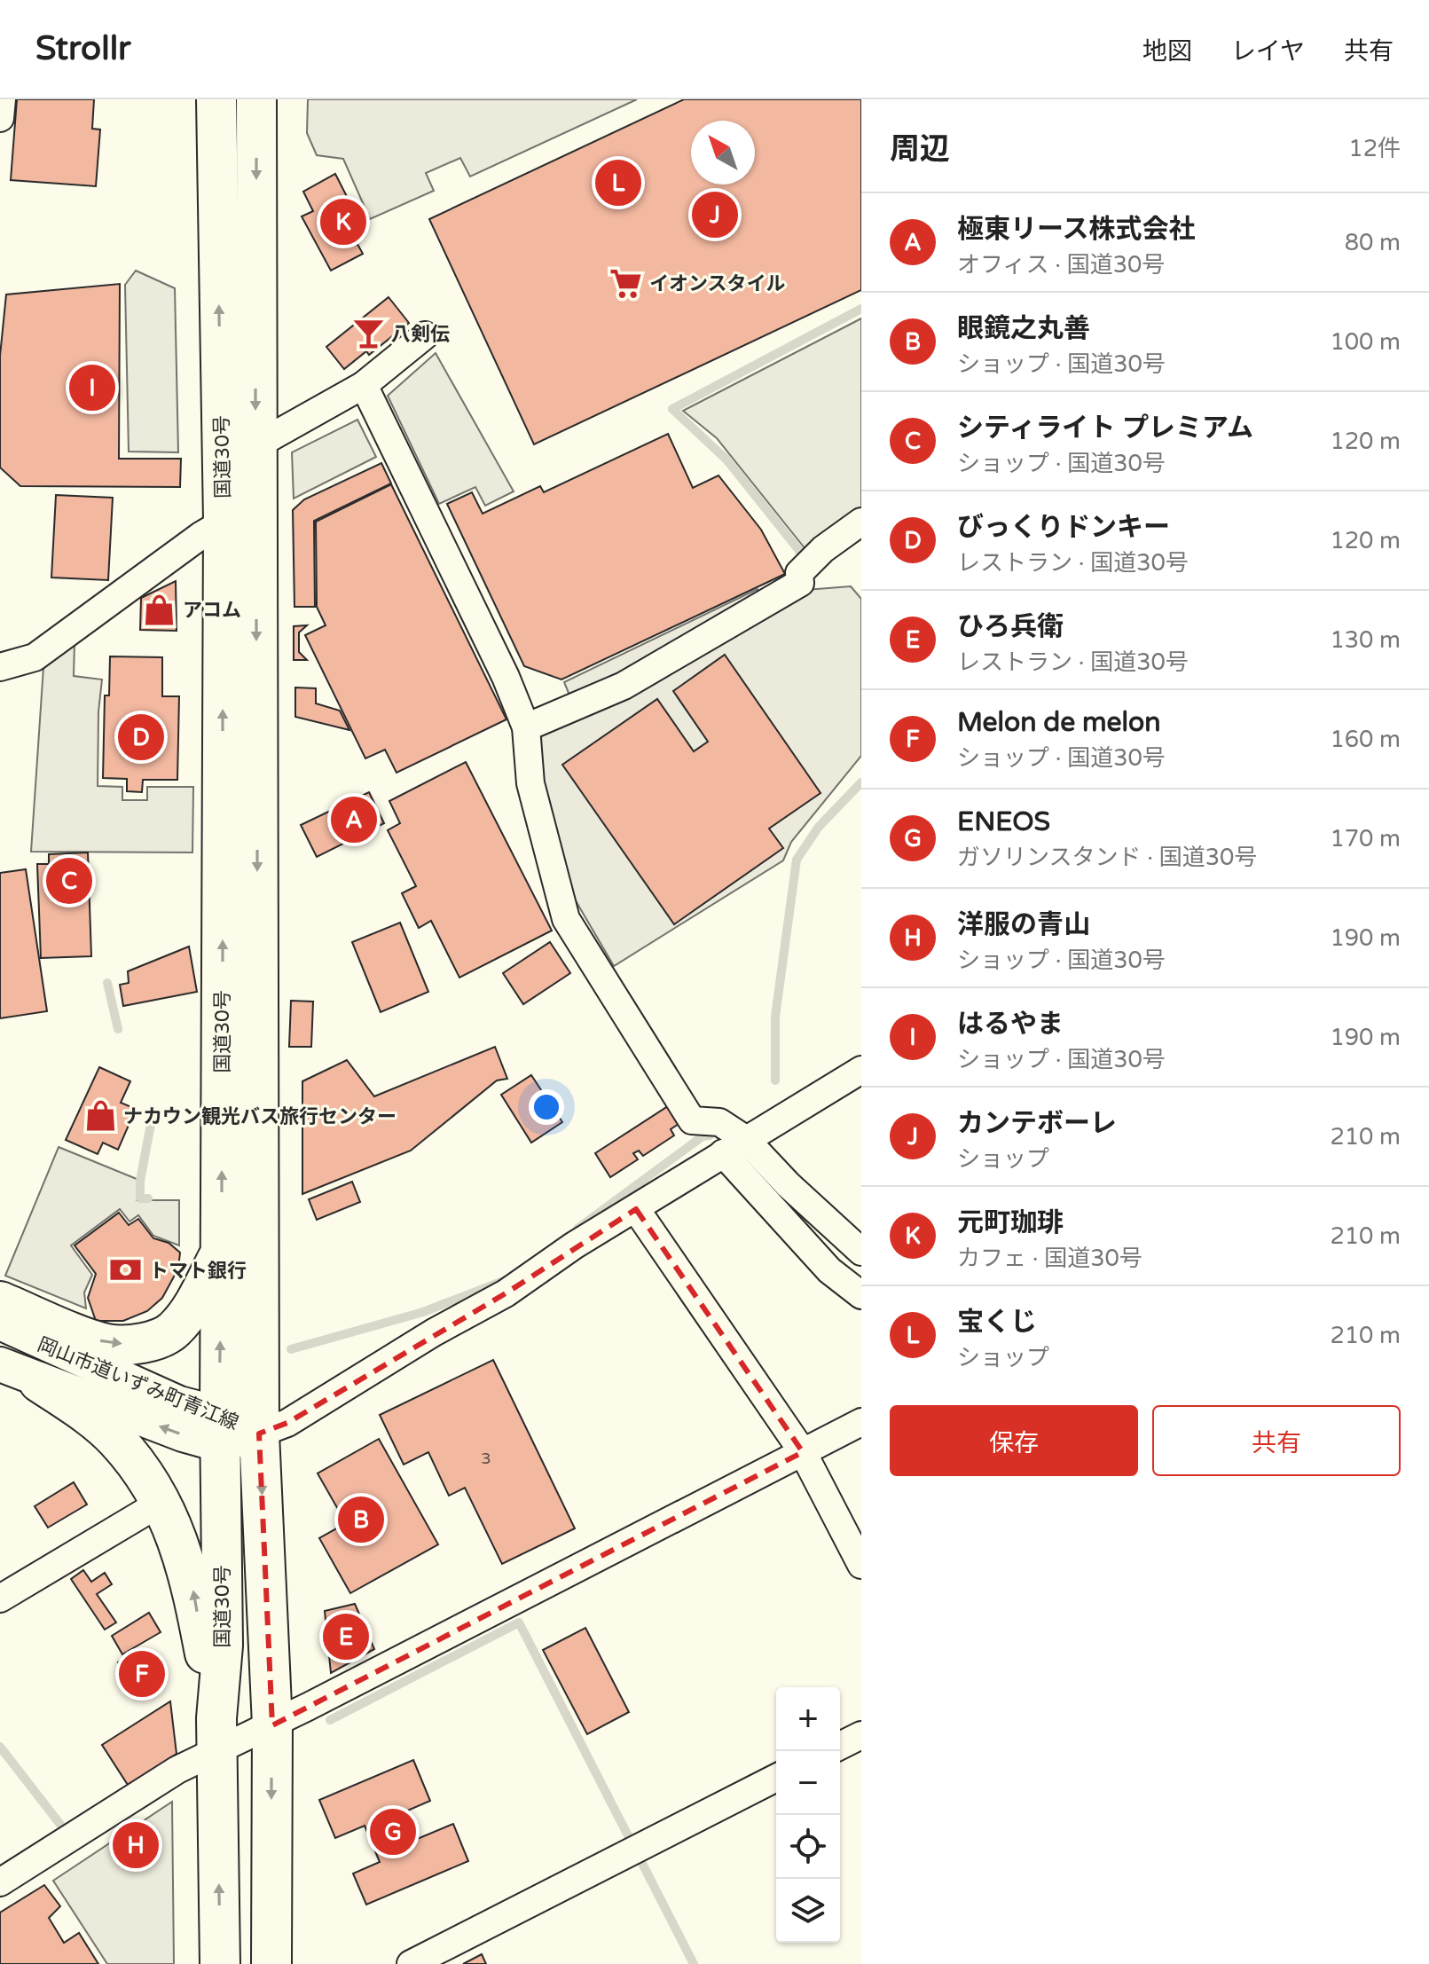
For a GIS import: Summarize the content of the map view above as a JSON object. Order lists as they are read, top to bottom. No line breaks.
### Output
{"streets":{"highway":["国道30号"],"street":["岡山市道いずみ町青江線"]},"crossings":[["国道30号","岡山市道いずみ町青江線"]],"places":{"supermarket":["イオンスタイル"],"bar":["八剣伝"],"shop":["アコム","ナカウン観光バス旅行センター"],"bank":["トマト銀行"]},"house_numbers":["3"],"north":"top left","page":{"header":"Strollr","nav":["地図","レイヤ","共有"],"heading":["周辺","12件"],"pins":["L","J","K","I","D","A","C","B","E","F","G","H"],"list":[{"mark":"A","name":"極東リース株式会社","note":"オフィス · 国道30号","value":"80 m"},{"mark":"B","name":"眼鏡之丸善","note":"ショップ · 国道30号","value":"100 m"},{"mark":"C","name":"シティライト プレミアム","note":"ショップ · 国道30号","value":"120 m"},{"mark":"D","name":"びっくりドンキー","note":"レストラン · 国道30号","value":"120 m"},{"mark":"E","name":"ひろ兵衛","note":"レストラン · 国道30号","value":"130 m"},{"mark":"F","name":"Melon de melon","note":"ショップ · 国道30号","value":"160 m"},{"mark":"G","name":"ENEOS","note":"ガソリンスタンド · 国道30号","value":"170 m"},{"mark":"H","name":"洋服の青山","note":"ショップ · 国道30号","value":"190 m"},{"mark":"I","name":"はるやま","note":"ショップ · 国道30号","value":"190 m"},{"mark":"J","name":"カンテボーレ","note":"ショップ","value":"210 m"},{"mark":"K","name":"元町珈琲","note":"カフェ · 国道30号","value":"210 m"},{"mark":"L","name":"宝くじ","note":"ショップ","value":"210 m"}],"buttons":["保存","共有"],"map_buttons":["+","−"]}}
